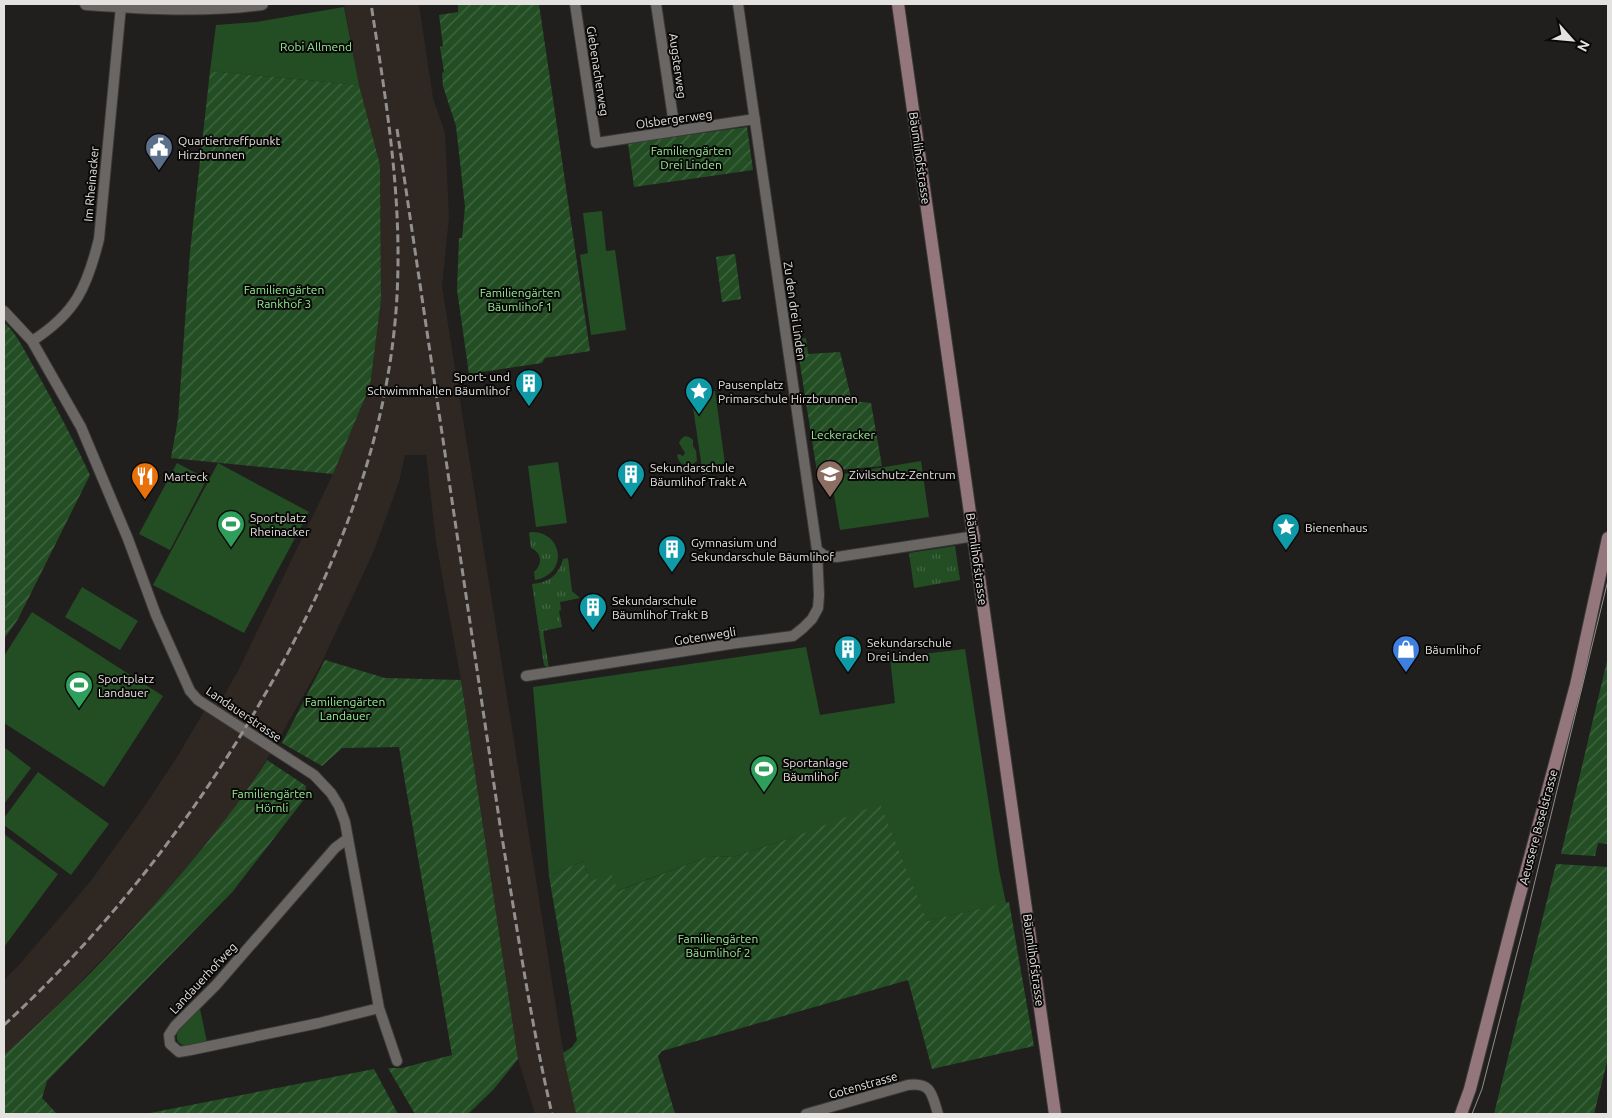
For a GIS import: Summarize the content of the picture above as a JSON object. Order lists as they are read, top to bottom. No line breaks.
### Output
{"streets":{"main road":["Bäumlihofstrasse","Aeussere Baselstrasse"],"street":["Augsterweg","Giebenacherweg","Olsbergerweg","Im Rheinacker","Zu den drei Linden","Gotenwegli","Landauerstrasse","Landauerhofweg","Gotenstrasse"]},"crossings":[["Augsterweg","Olsbergerweg"],["Giebenacherweg","Olsbergerweg"],["Olsbergerweg","Zu den drei Linden"],["Im Rheinacker","Landauerstrasse"],["Zu den drei Linden","Gotenwegli"],["Landauerstrasse","Landauerhofweg"]],"parks":["Robi Allmend","Familiengärten Drei Linden","Familiengärten Rankhof 3","Familiengärten Bäumlihof 1","Leckeracker","Familiengärten Landauer","Familiengärten Hörnli","Familiengärten Bäumlihof 2"],"places":{"public building":["Quartiertreffpunkt Hirzbrunnen"],"building":["Sport- und Schwimmhallen Bäumlihof","Sekundarschule Bäumlihof Trakt A","Gymnasium und Sekundarschule Bäumlihof","Sekundarschule Bäumlihof Trakt B","Sekundarschule Drei Linden"],"place":["Pausenplatz Primarschule Hirzbrunnen","Bienenhaus"],"school or university":["Zivilschutz-Zentrum"],"restaurant":["Marteck"],"sports":["Sportplatz Rheinacker","Sportplatz Landauer","Sportanlage Bäumlihof"],"shop":["Bäumlihof"]},"north":"bottom right"}
